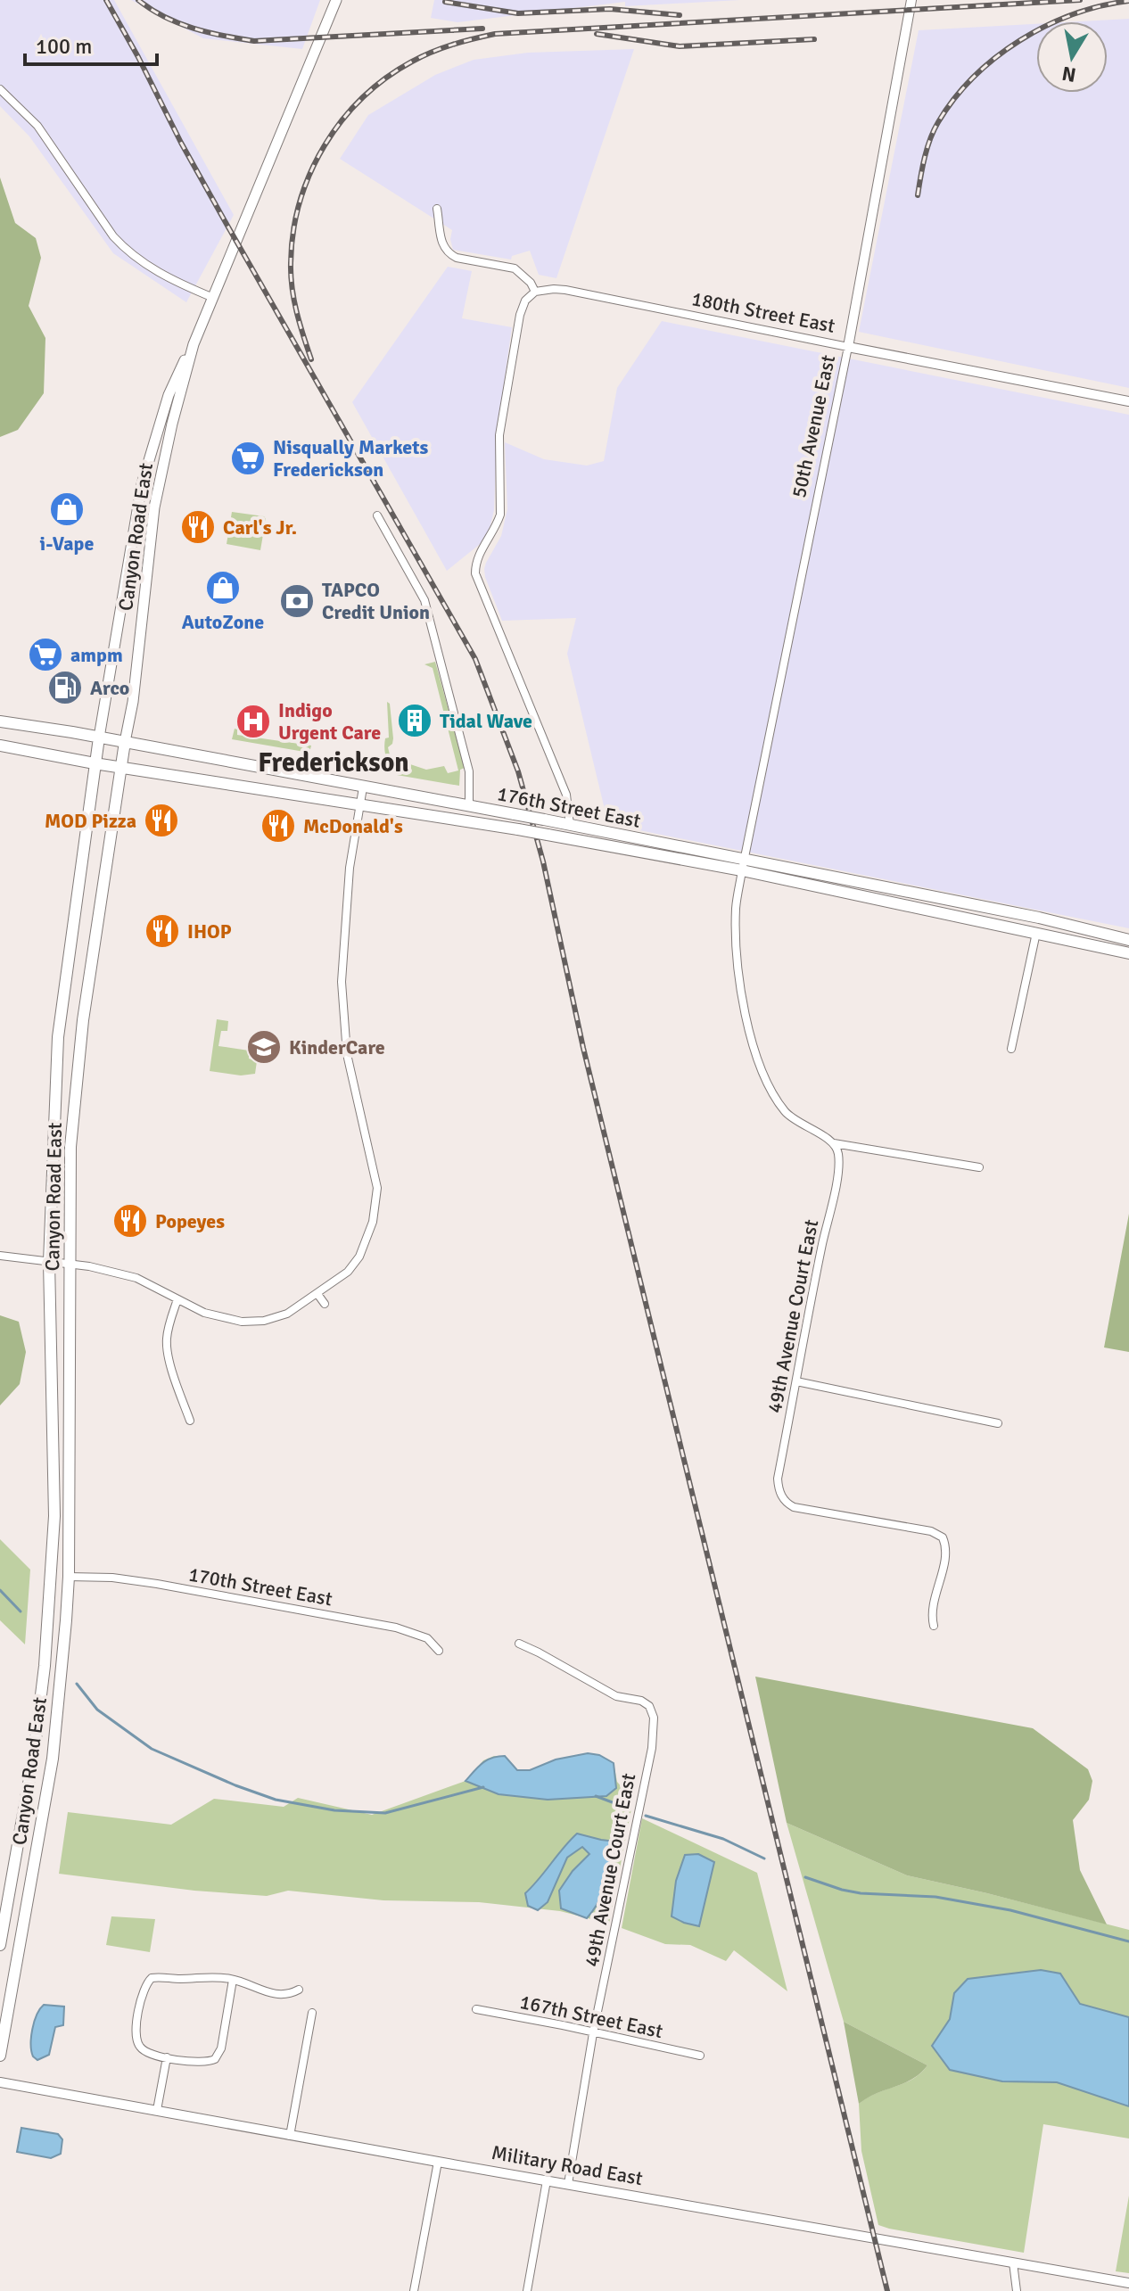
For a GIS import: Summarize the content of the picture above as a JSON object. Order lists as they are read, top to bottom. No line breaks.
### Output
{"streets":{"main road":["Canyon Road East","176th Street East"],"street":["180th Street East","50th Avenue East","49th Avenue Court East","170th Street East","167th Street East","Military Road East"]},"crossings":[["180th Street East","50th Avenue East"],["50th Avenue East","176th Street East"],["50th Avenue East","49th Avenue Court East"],["Canyon Road East","176th Street East"],["Canyon Road East","170th Street East"],["49th Avenue Court East","167th Street East"],["49th Avenue Court East","Military Road East"]],"districts":["Frederickson"],"places":{"supermarket":["Nisqually Markets Frederickson","ampm"],"shop":["i-Vape","AutoZone"],"restaurant":["Carl's Jr.","MOD Pizza","McDonald's","IHOP","Popeyes"],"bank":["TAPCO Credit Union"],"fuel station":["Arco"],"building":["Tidal Wave"],"hospital":["Indigo Urgent Care"],"school or university":["KinderCare"]},"scale_bar":"100 m","north":"bottom"}
